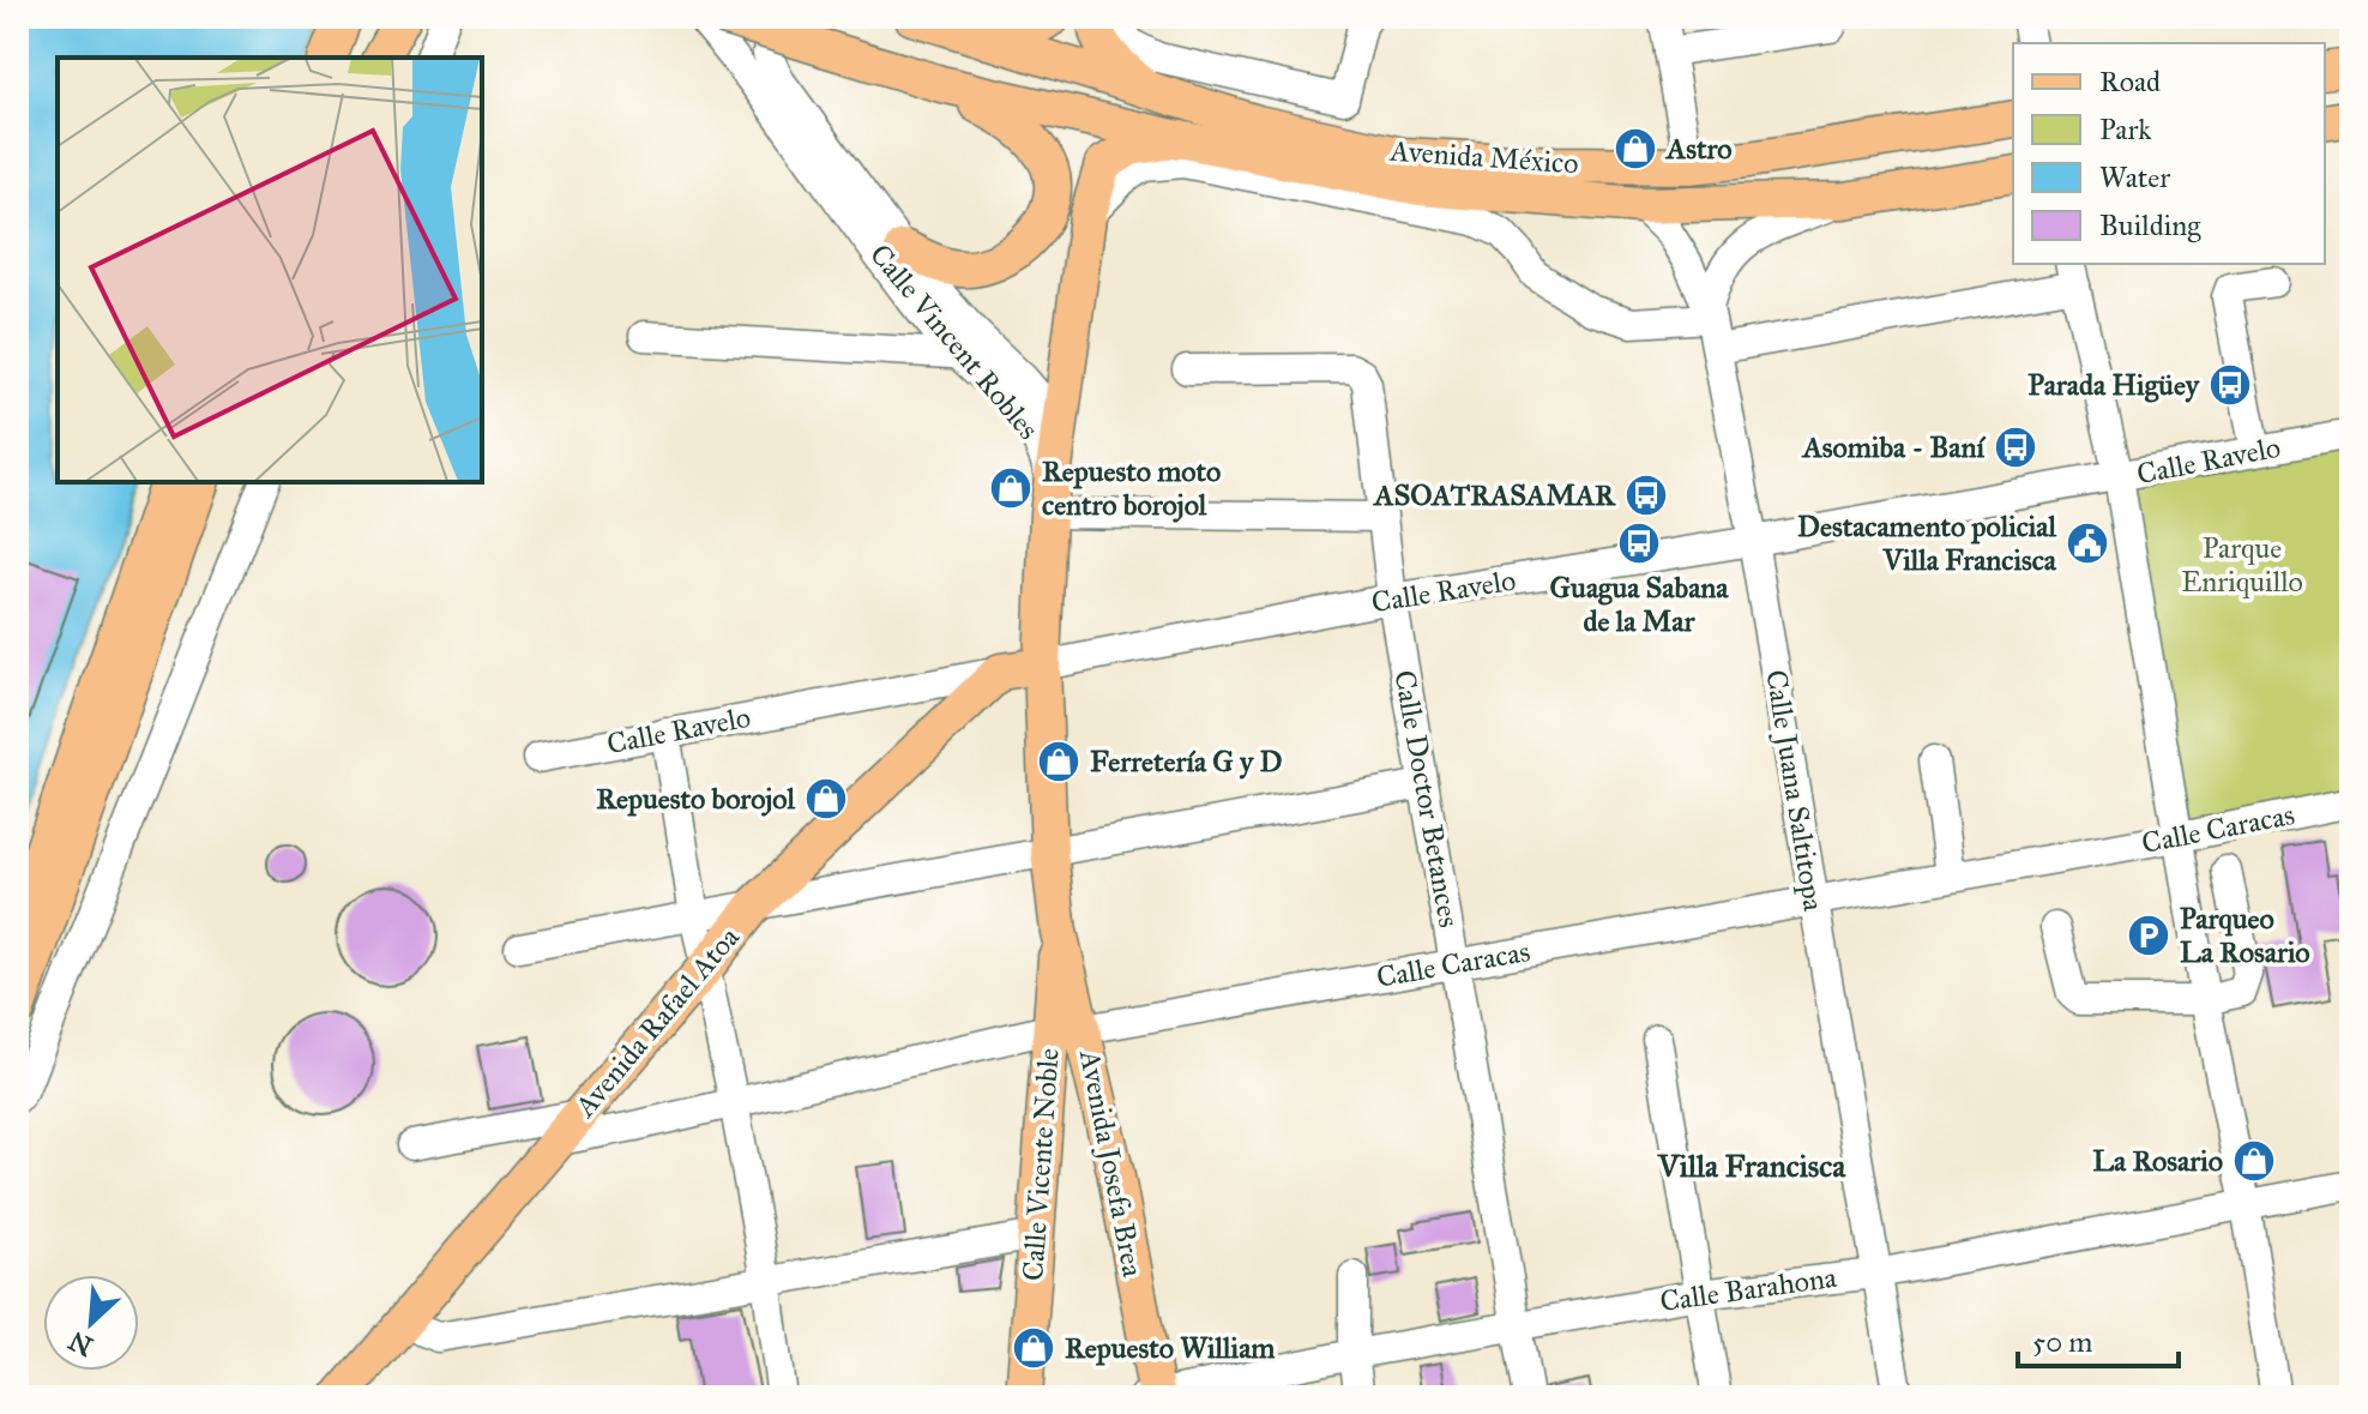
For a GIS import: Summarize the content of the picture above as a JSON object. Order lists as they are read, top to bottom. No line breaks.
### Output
{"streets":{"main road":["Avenida México","Calle Vincent Robles","Calle Ravelo","Avenida Rafael Atoa","Avenida Josefa Brea","Calle Vicente Noble"],"street":["Calle Juana Saltitopa","Calle Doctor Betances","Calle Caracas","Calle Barahona"]},"crossings":[["Avenida México","Calle Vincent Robles"],["Avenida México","Calle Juana Saltitopa"],["Calle Vincent Robles","Calle Ravelo"],["Calle Vincent Robles","Avenida Josefa Brea"],["Calle Ravelo","Calle Juana Saltitopa"],["Calle Ravelo","Calle Doctor Betances"],["Calle Ravelo","Avenida Rafael Atoa"],["Calle Juana Saltitopa","Calle Caracas"],["Calle Juana Saltitopa","Calle Barahona"],["Calle Doctor Betances","Calle Caracas"],["Calle Doctor Betances","Calle Barahona"],["Calle Caracas","Avenida Rafael Atoa"],["Calle Caracas","Avenida Josefa Brea"],["Calle Caracas","Calle Vicente Noble"],["Avenida Josefa Brea","Calle Vicente Noble"],["Avenida Josefa Brea","Calle Barahona"]],"districts":["Villa Francisca"],"parks":["Parque Enriquillo"],"places":{"shop":["Astro","Repuesto moto centro borojol","Ferretería G y D","Repuesto borojol","La Rosario","Repuesto William"],"bus stop":["Parada Higüey","Asomiba - Baní","ASOATRASAMAR","Guagua Sabana de la Mar"],"public building":["Destacamento policial Villa Francisca"],"parking":["Parqueo La Rosario"]},"legend":["Road","Park","Water","Building"],"scale_bar":"50 m","north":"bottom left"}
